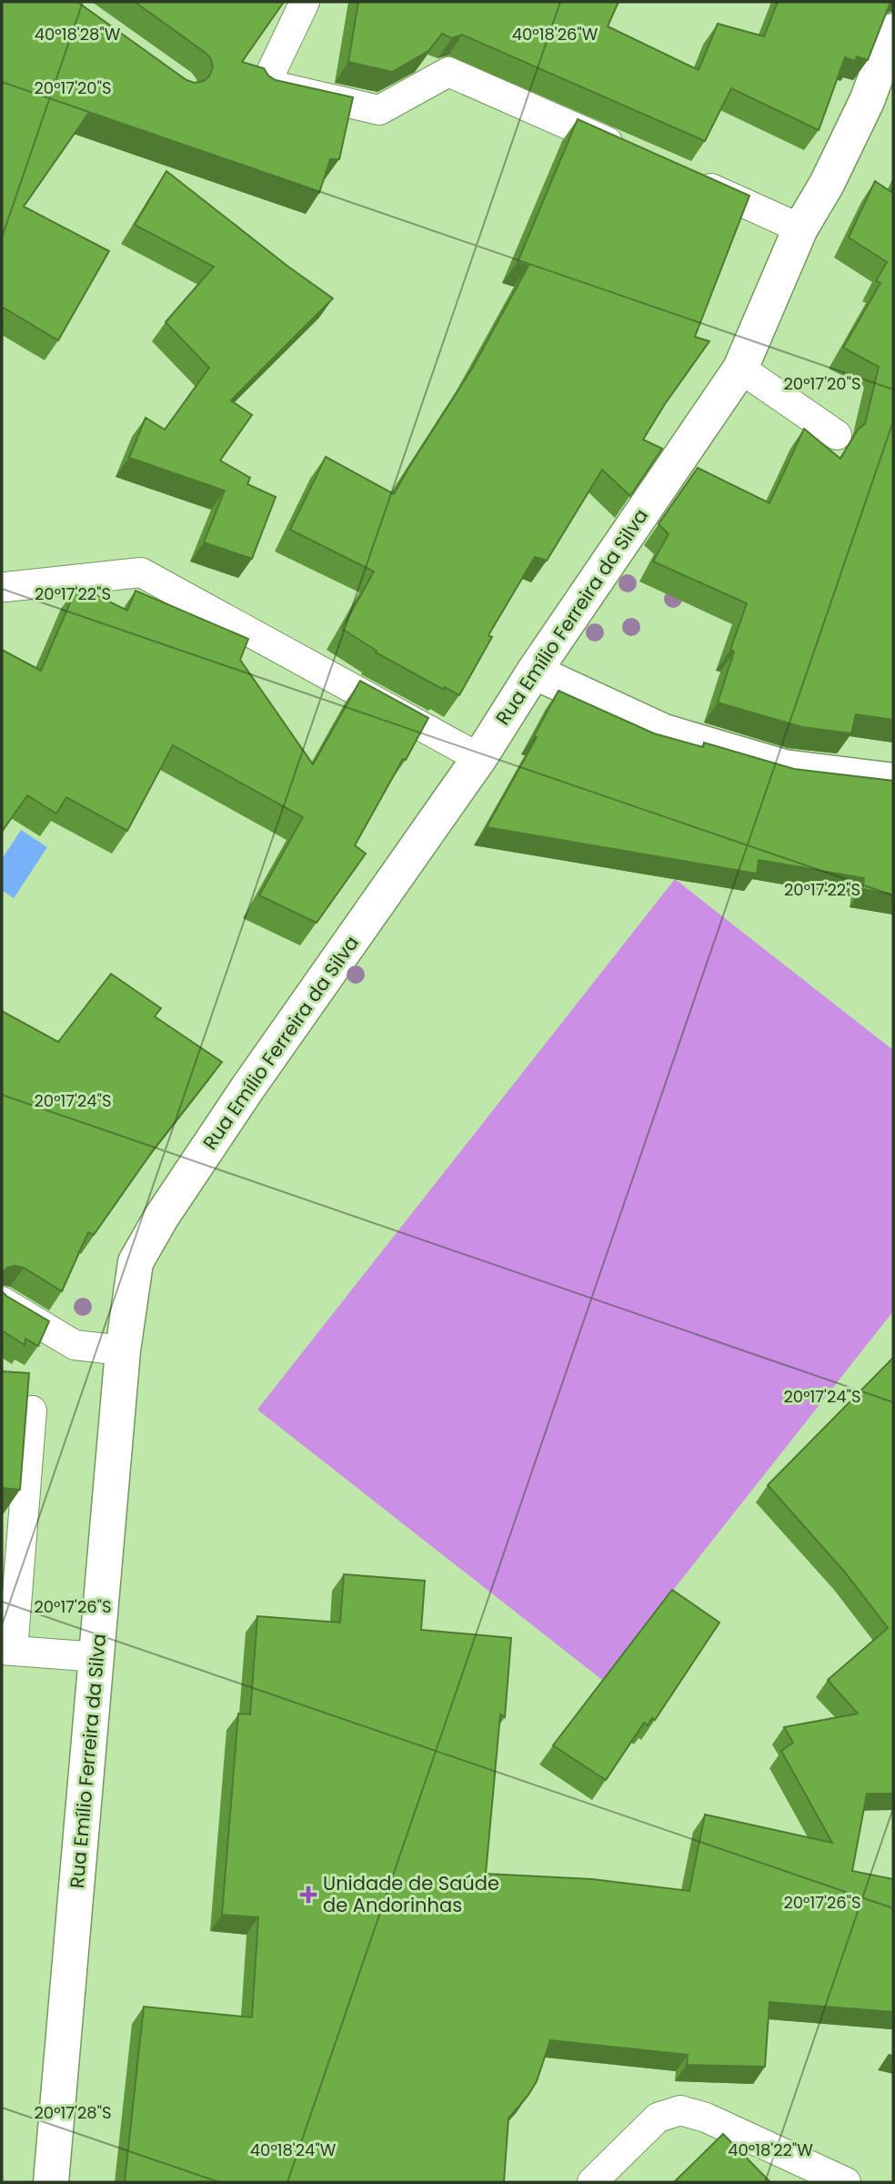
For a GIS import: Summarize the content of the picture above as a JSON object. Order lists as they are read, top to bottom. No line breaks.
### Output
{"streets":{"street":["Rua Emílio Ferreira da Silva"]},"places":{"health":["Unidade de Saúde de Andorinhas"]},"coordinates":["40°18'26\"W","40°18'28\"W","20°17'20\"S","20°17'22\"S","20°17'24\"S","20°17'26\"S","20°17'28\"S","40°18'24\"W","40°18'22\"W"]}
